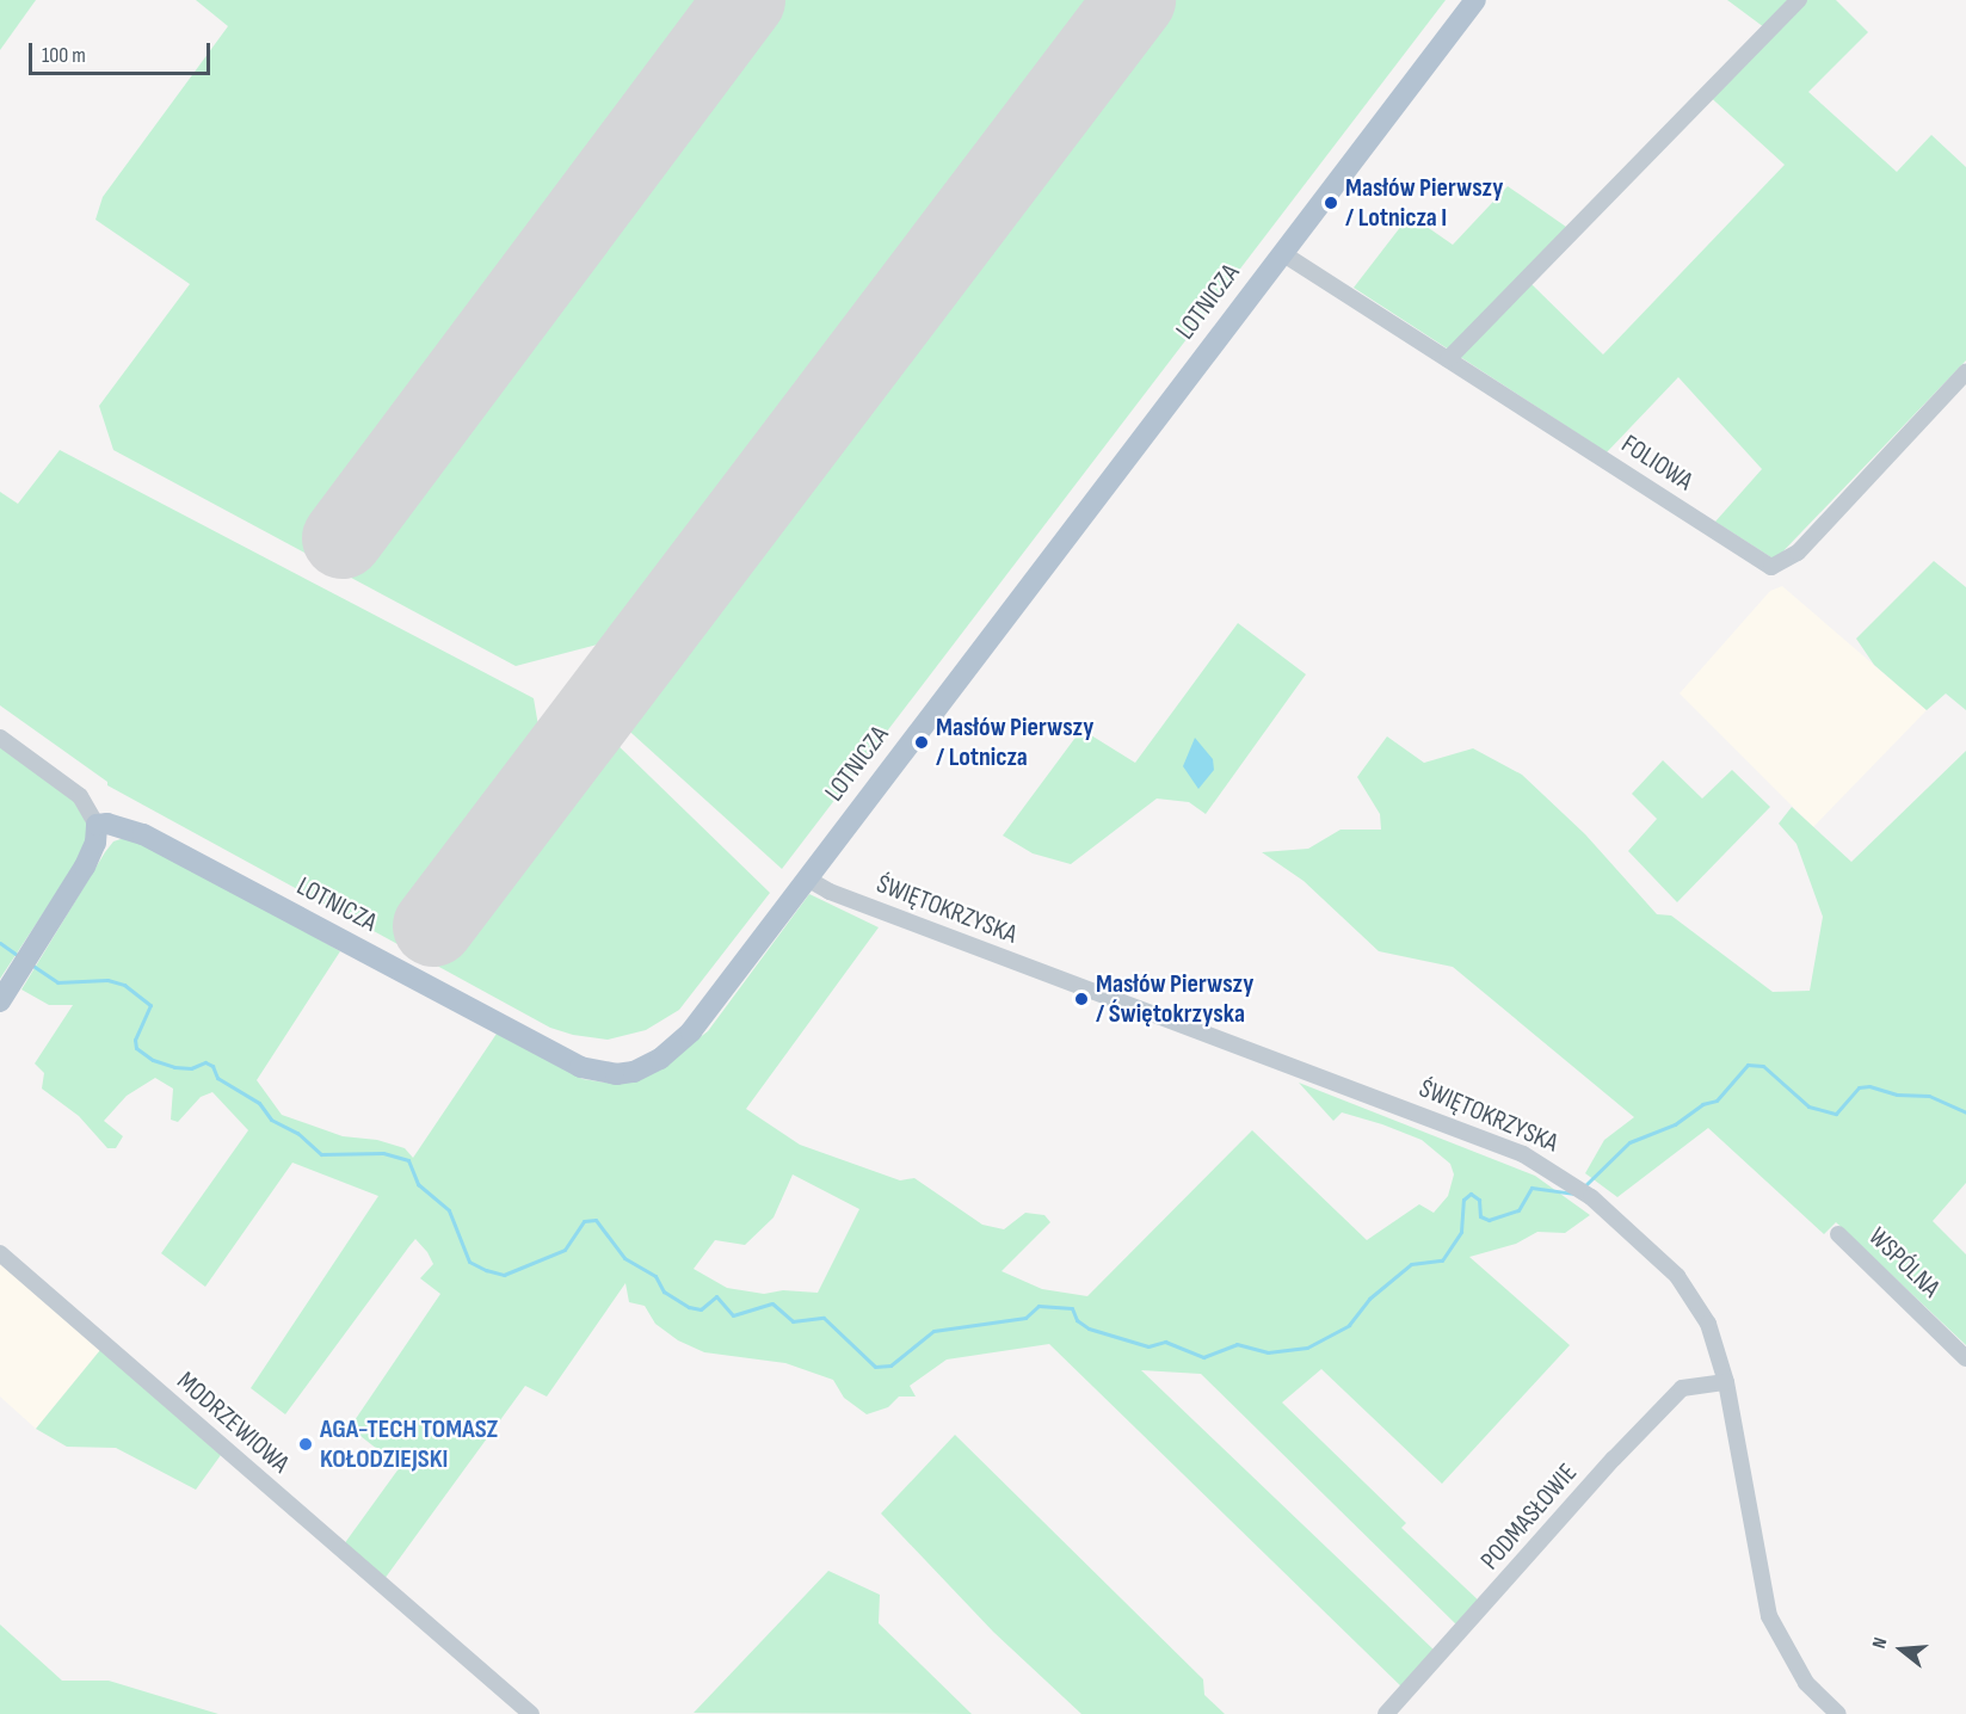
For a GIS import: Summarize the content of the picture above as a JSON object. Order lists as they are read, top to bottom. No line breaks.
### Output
{"streets":{"main road":["LOTNICZA"],"street":["FOLIOWA","ŚWIĘTOKRZYSKA","WSPÓLNA","MODRZEWIOWA","PODMASŁOWIE"]},"crossings":[["LOTNICZA","FOLIOWA"],["LOTNICZA","ŚWIĘTOKRZYSKA"],["ŚWIĘTOKRZYSKA","PODMASŁOWIE"]],"places":["Masłów Pierwszy / Lotnicza I","Masłów Pierwszy / Lotnicza","Masłów Pierwszy / Świętokrzyska","AGA-TECH TOMASZ KOŁODZIEJSKI"],"scale_bar":"100 m","north":"left"}
